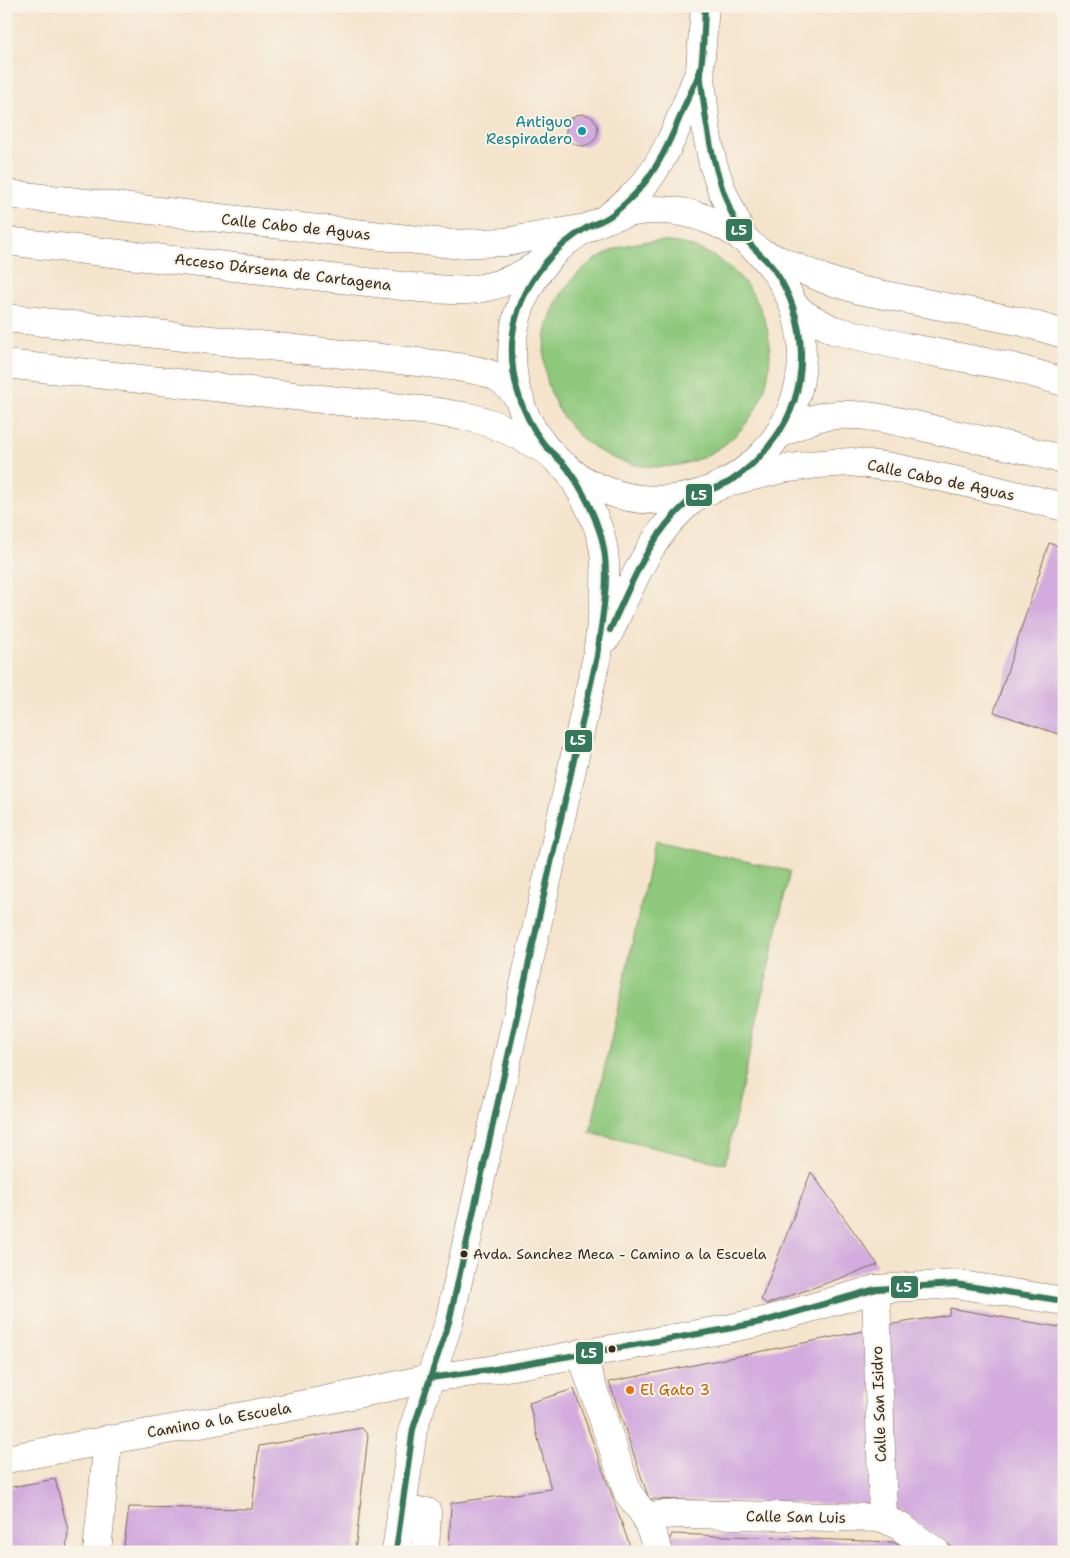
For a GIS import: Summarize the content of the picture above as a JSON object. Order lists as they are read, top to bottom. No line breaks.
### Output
{"streets":{"main road":["Calle Cabo de Aguas","Acceso Dársena de Cartagena","Calle San Isidro","Camino a la Escuela","Calle San Luis"]},"crossings":[["Calle San Isidro","Camino a la Escuela"],["Calle San Isidro","Calle San Luis"]],"places":["Antiguo Respiradero","Avda. Sanchez Meca - Camino a la Escuela","El Gato 3"],"lines":["transit line L5"]}
